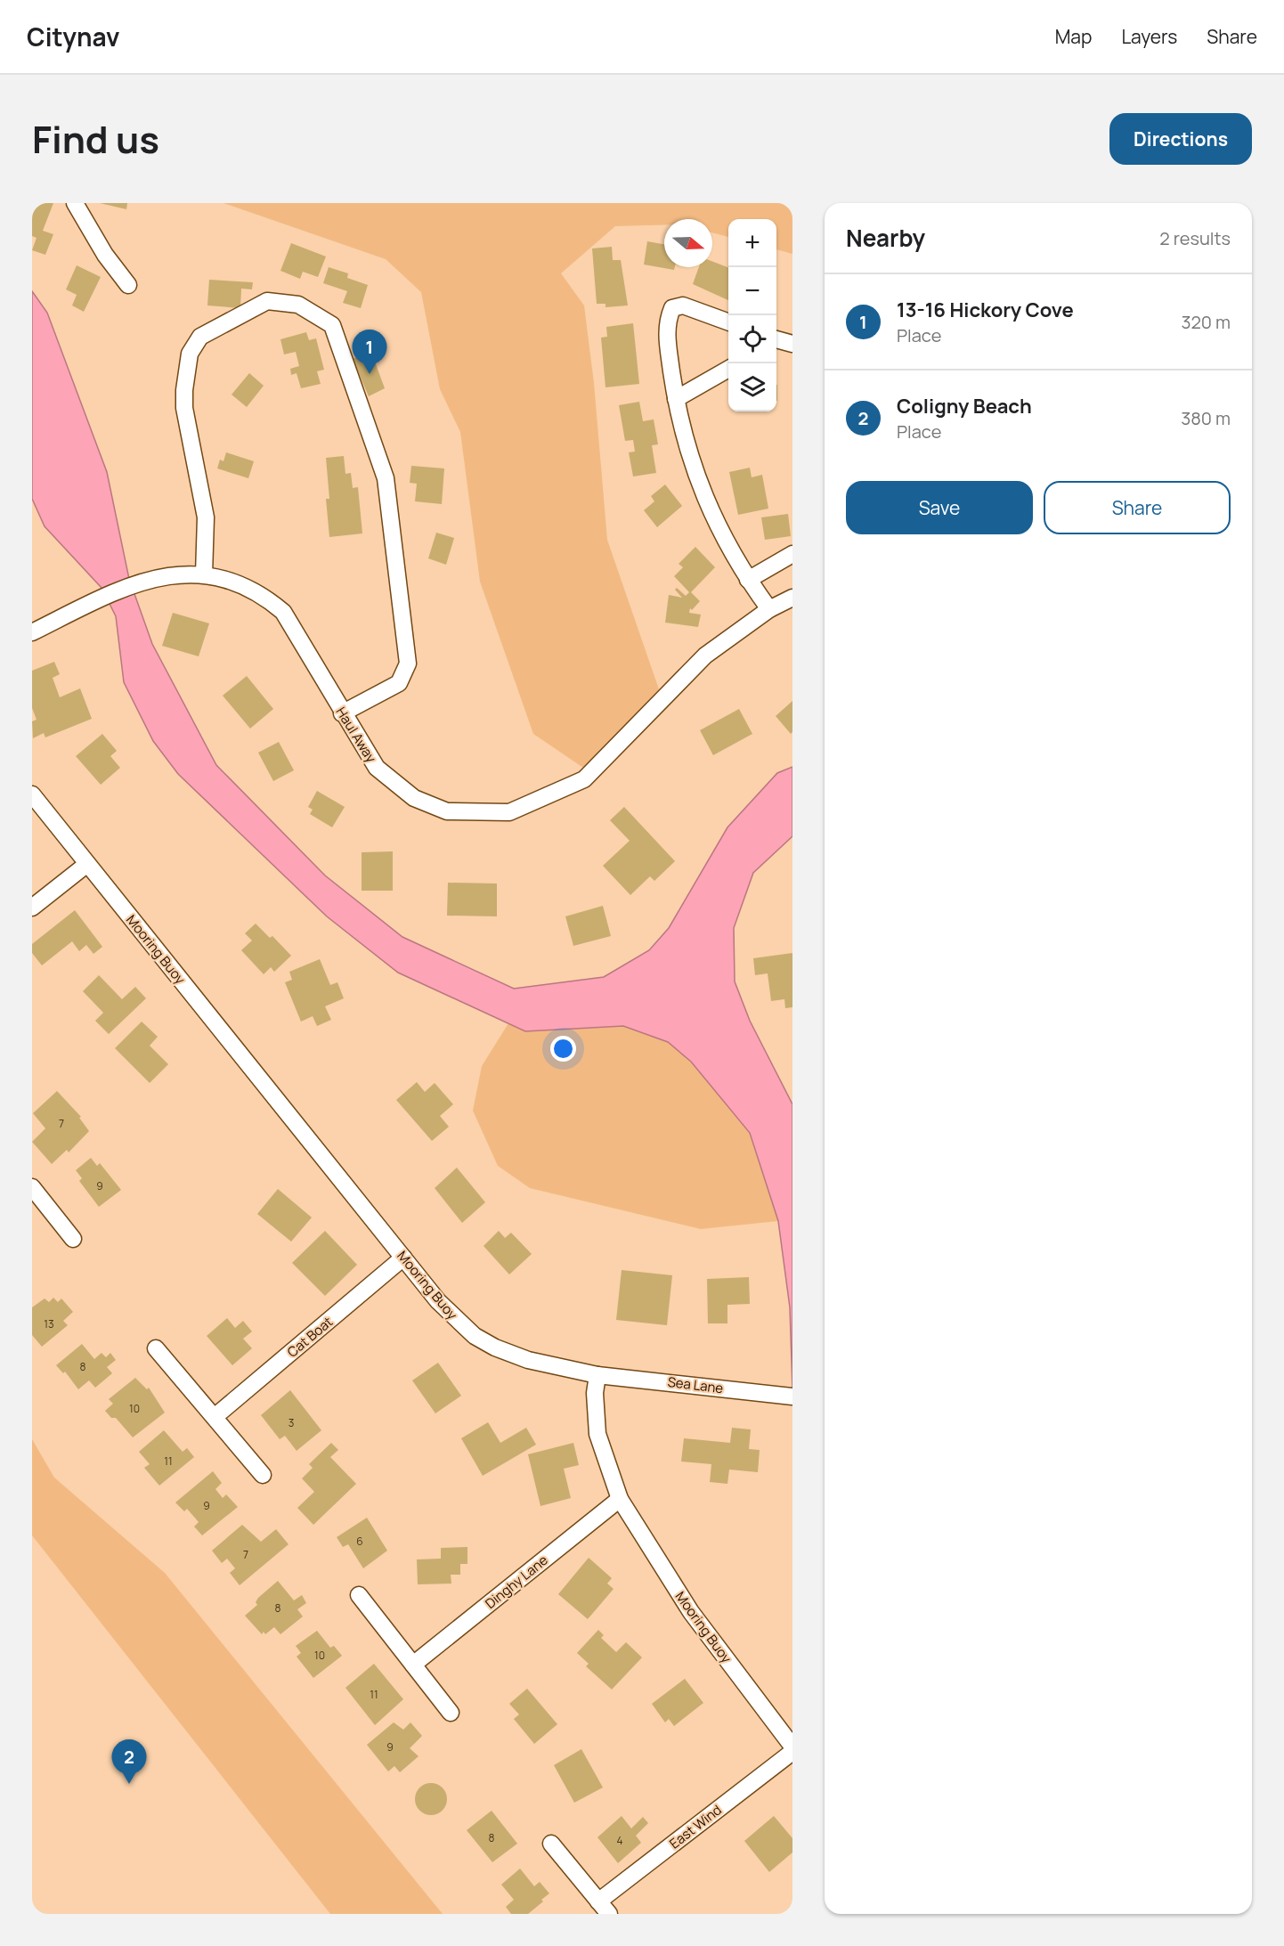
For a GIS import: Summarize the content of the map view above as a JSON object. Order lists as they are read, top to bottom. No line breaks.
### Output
{"streets":{"street":["Haul Away","Mooring Buoy","Cat Boat","Sea Lane","Dinghy Lane","East Wind"]},"crossings":[["Mooring Buoy","Cat Boat"],["Mooring Buoy","Sea Lane"],["Mooring Buoy","Dinghy Lane"]],"house_numbers":["7","9","13","8","10","3","11","9","6","7","8","10","11","9","8","4"],"north":"right","page":{"header":"Citynav","nav":["Map","Layers","Share"],"title":"Find us","buttons":["Directions",["Save","Share"]],"heading":["Nearby","2 results"],"map_buttons":["+","−"],"list":[{"mark":"1","name":"13-16 Hickory Cove","note":"Place","value":"320 m"},{"mark":"2","name":"Coligny Beach","note":"Place","value":"380 m"}],"pins":["1","2"]}}
